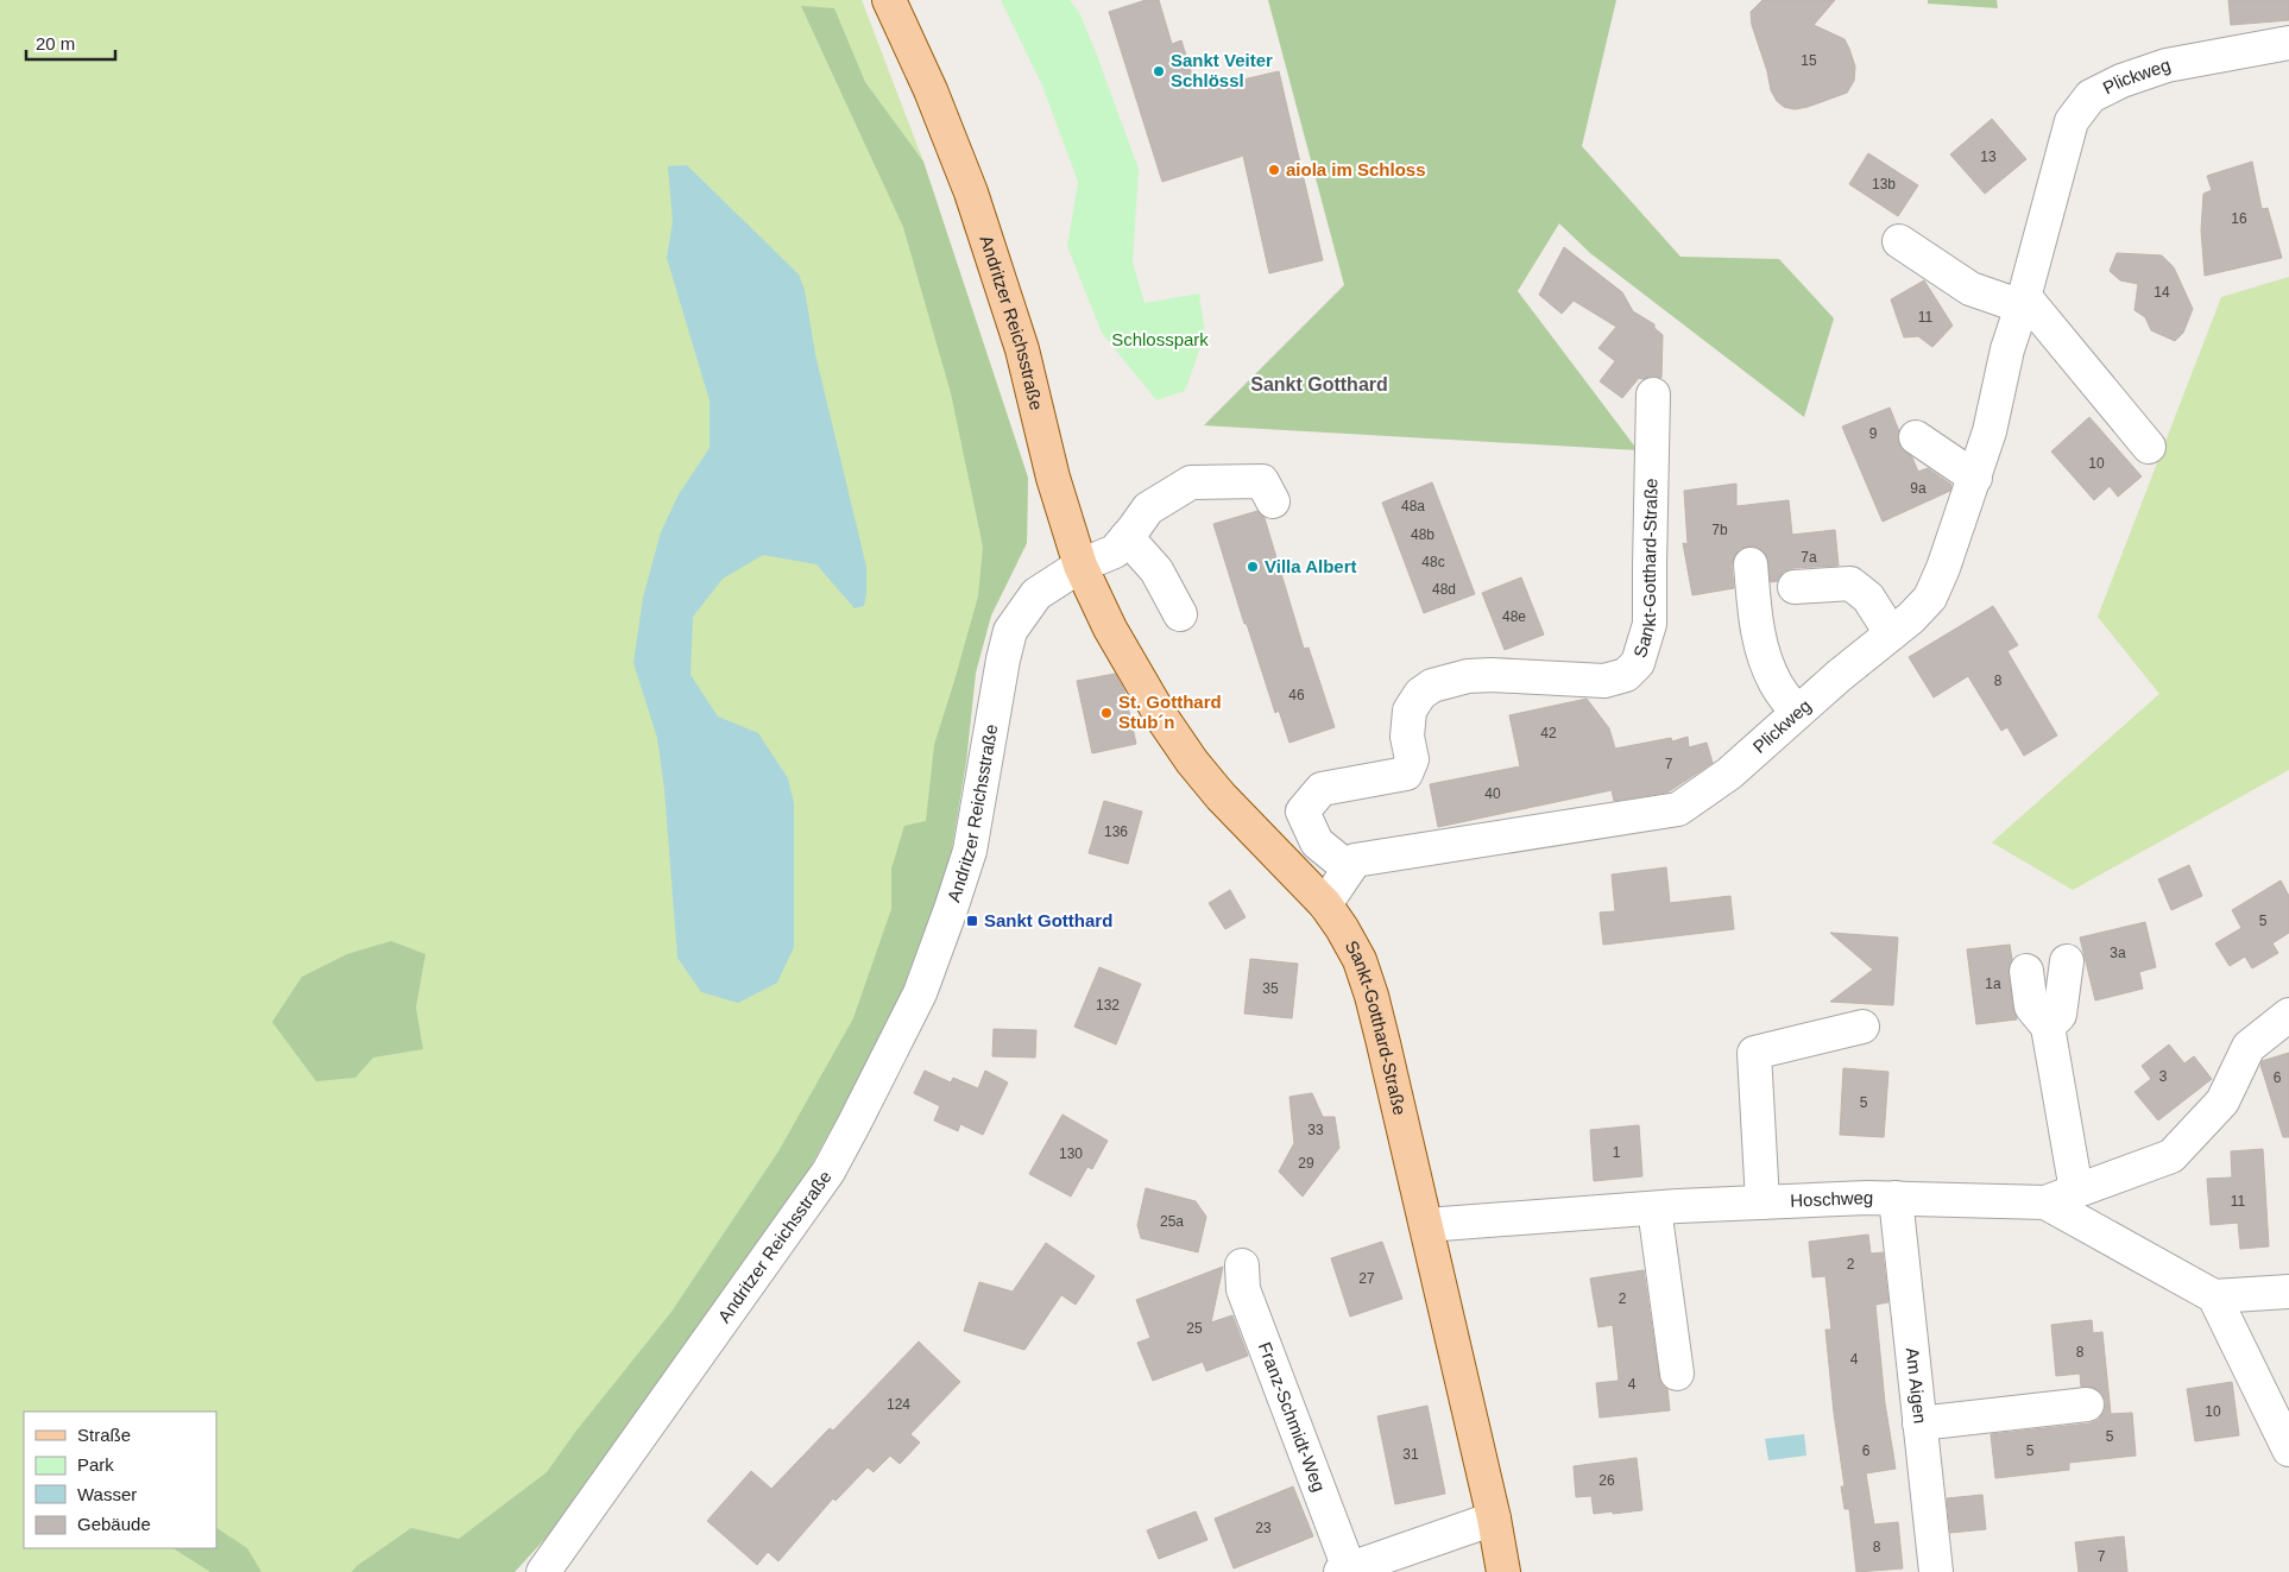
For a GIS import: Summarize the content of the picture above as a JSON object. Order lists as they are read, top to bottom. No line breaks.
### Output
{"streets":{"main road":["Andritzer Reichsstraße","Sankt-Gotthard-Straße"],"street":["Plickweg","Hoschweg","Am Aigen","Franz-Schmidt-Weg"]},"crossings":[["Plickweg","Sankt-Gotthard-Straße"],["Andritzer Reichsstraße","Sankt-Gotthard-Straße"],["Sankt-Gotthard-Straße","Hoschweg"],["Sankt-Gotthard-Straße","Franz-Schmidt-Weg"],["Hoschweg","Am Aigen"]],"districts":["Sankt Gotthard"],"parks":["Schlosspark"],"places":{"other":["Sankt Veiter Schlössl","aiola im Schloss","Villa Albert","St. Gotthard Stub´n"],"transit":["Sankt Gotthard"]},"house_numbers":["15","13","13b","16","14","11","9","10","9a","48a","7b","48b","7a","48c","48d","48e","8","46","42","7","40","136","5","3a","1a","35","132","3","6","5","33","1","130","29","11","25a","2","27","2","25","8","4","4","124","10","5","6","5","31","26","23","8","7"],"legend":["Straße","Park","Wasser","Gebäude"],"scale_bar":"20 m"}
